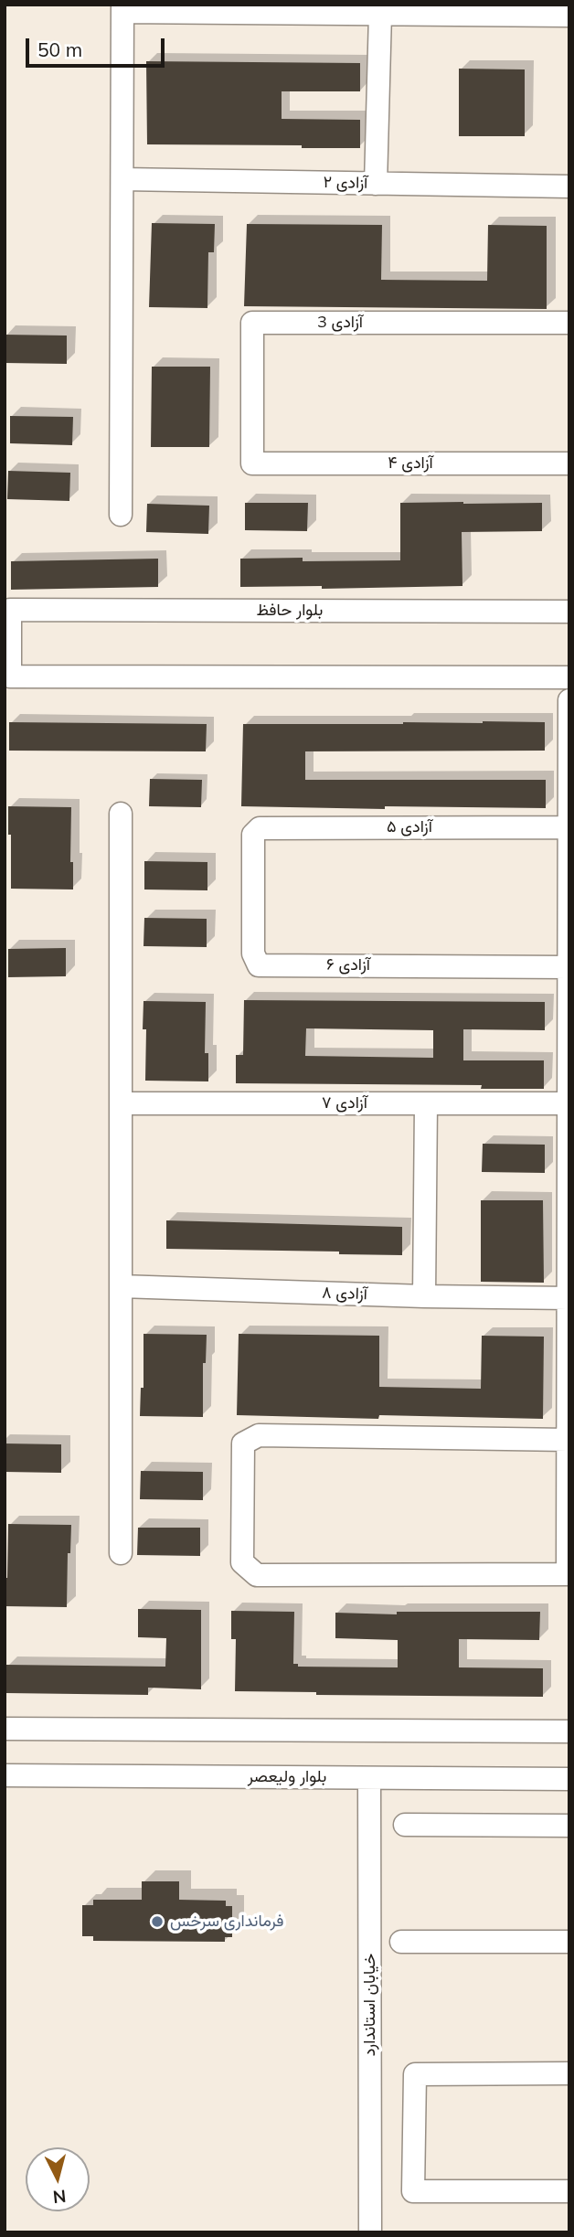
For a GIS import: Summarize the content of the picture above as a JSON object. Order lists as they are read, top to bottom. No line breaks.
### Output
{"streets":{"street":["آزادی ۲","آزادی 3","آزادی ۴","بلوار حافظ","آزادی ۵","آزادی ۶","آزادی ۷","آزادی ۸","بلوار ولیعصر","خیابان استاندارد"]},"crossings":[["آزادی 3","آزادی ۴"],["آزادی ۵","آزادی ۶"],["بلوار ولیعصر","خیابان استاندارد"]],"places":["فرمانداری سرخس"],"scale_bar":"50 m","north":"bottom"}
